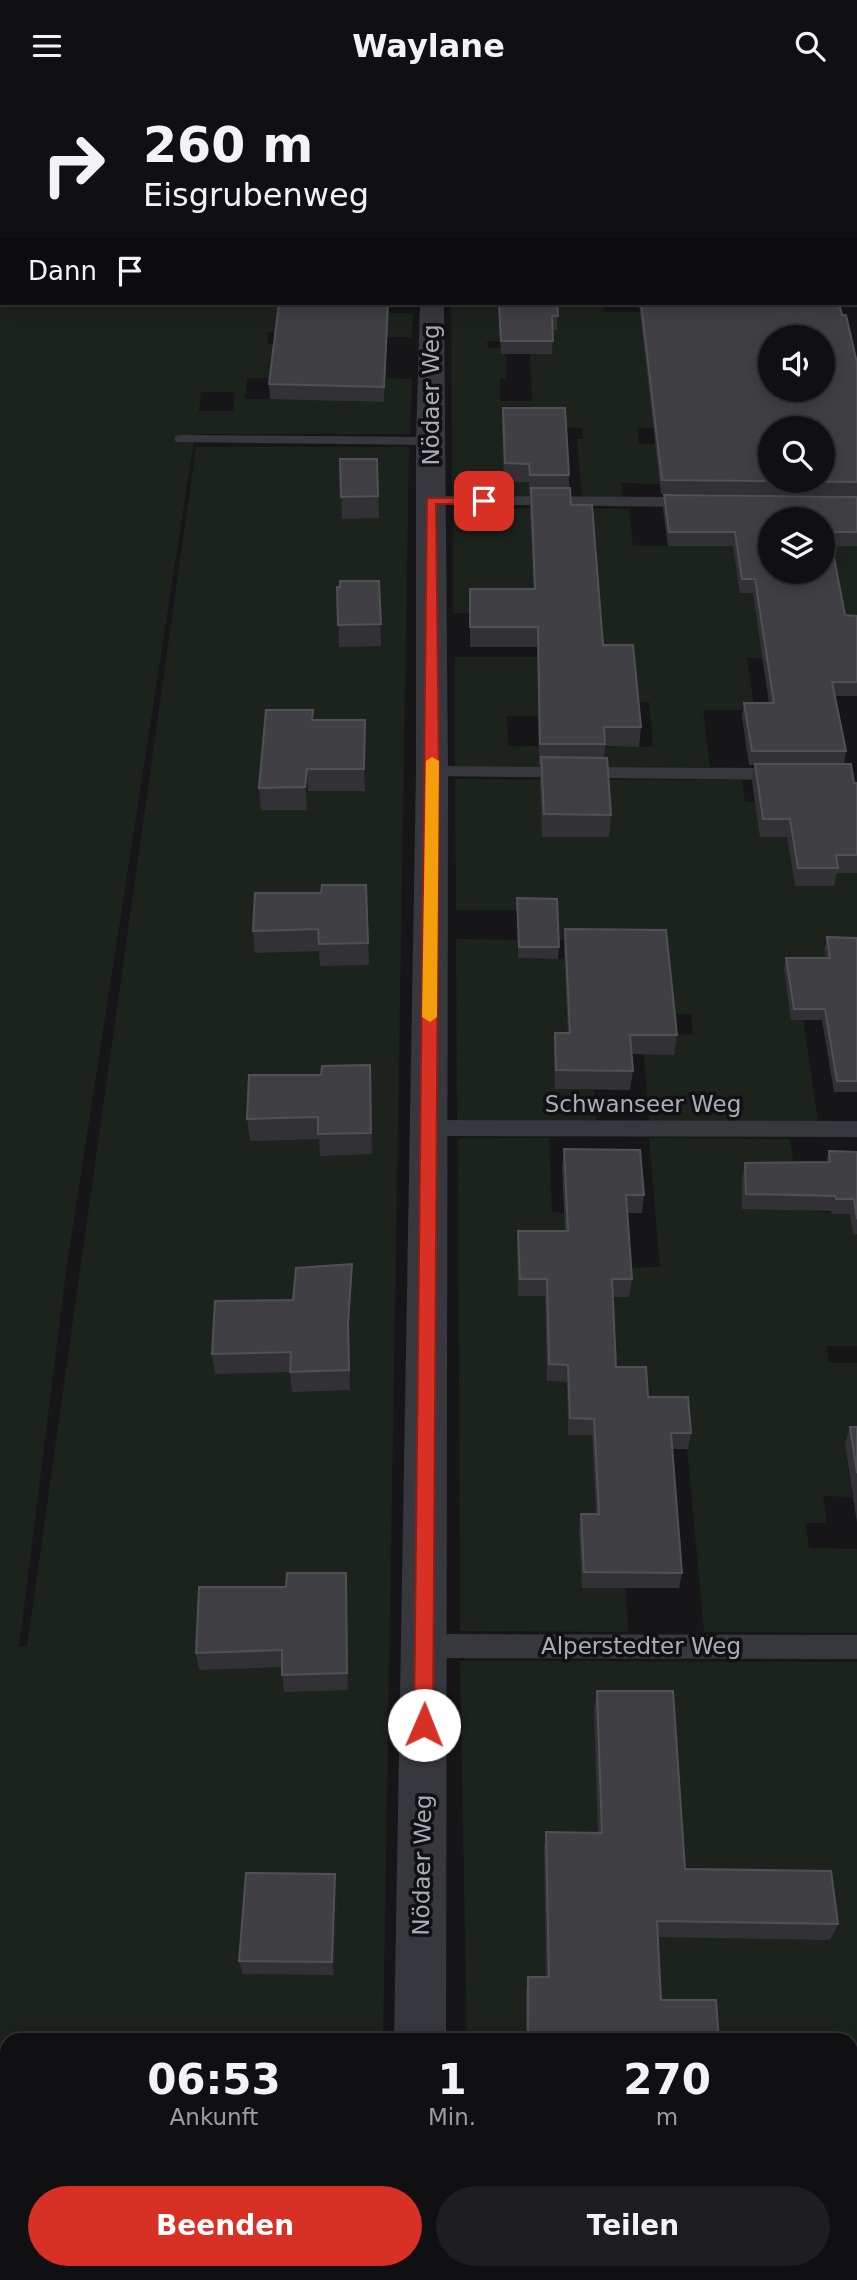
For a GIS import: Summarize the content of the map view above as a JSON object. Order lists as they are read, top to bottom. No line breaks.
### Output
{"streets":{"street":["Nödaer Weg"],"lane":["Schwanseer Weg","Alperstedter Weg"]},"crossings":[["Nödaer Weg","Schwanseer Weg"],["Nödaer Weg","Alperstedter Weg"]],"page":{"header":"Waylane","turn":["260 m","Eisgrubenweg"],"then":"Dann","eta":["06:53","Ankunft","1","Min.","270","m"],"buttons":["Beenden","Teilen"]}}
